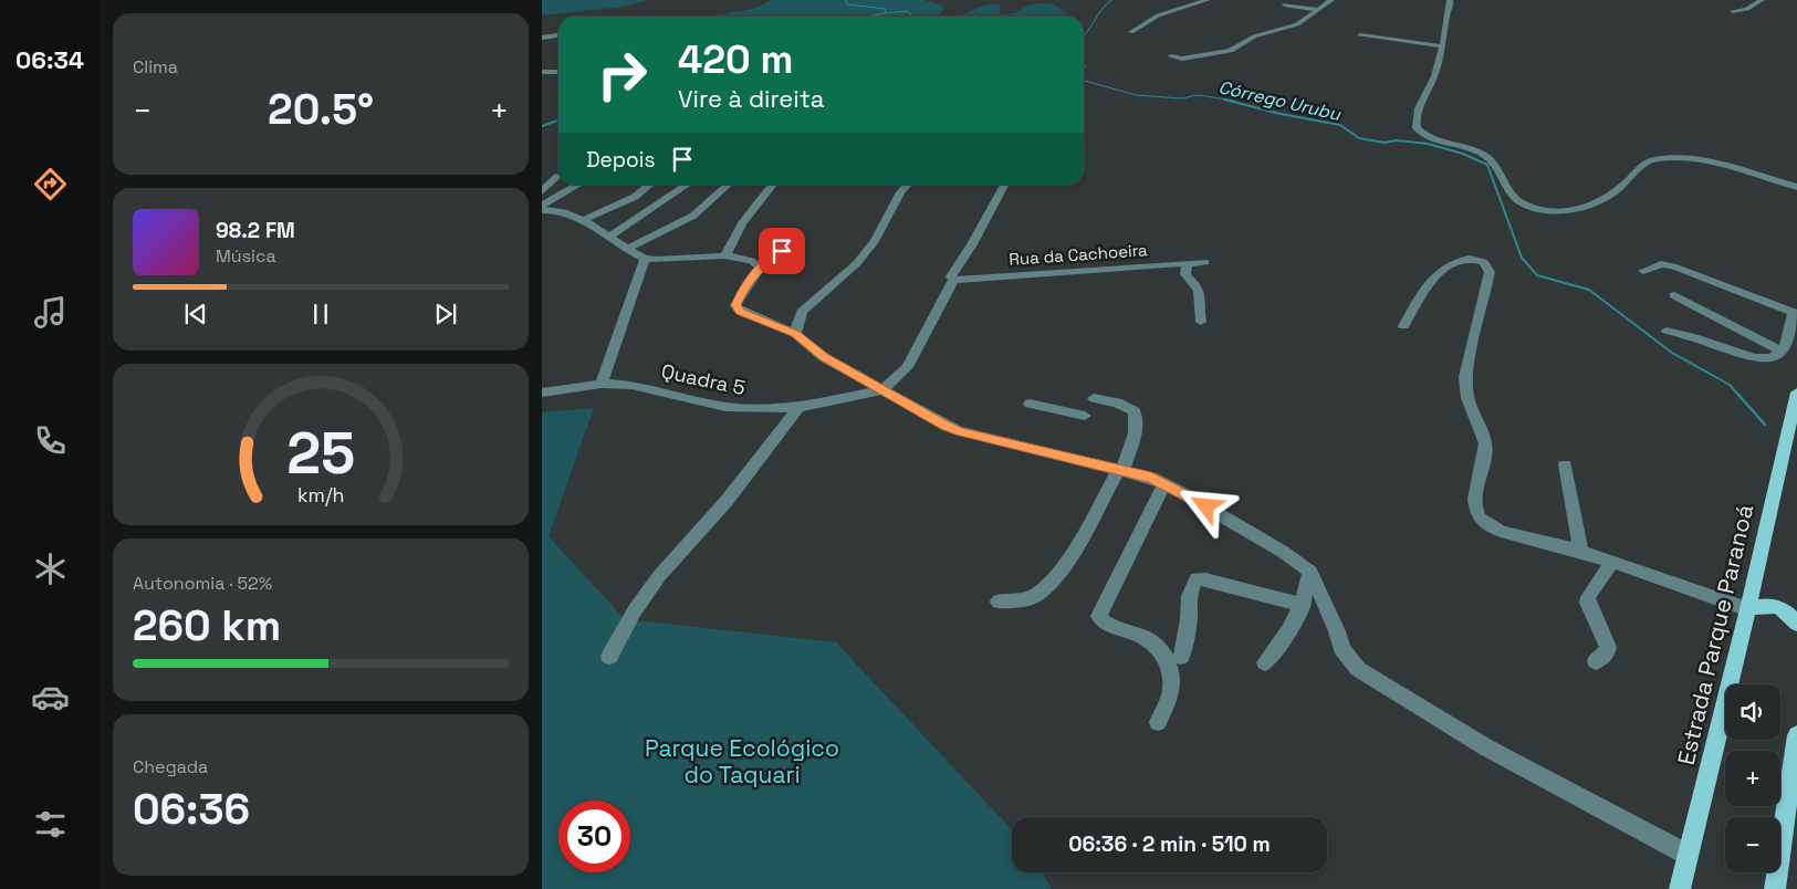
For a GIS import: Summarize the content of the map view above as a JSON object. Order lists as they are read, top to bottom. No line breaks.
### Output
{"streets":{"main road":["Estrada Parque Paranoá"],"street":["Rua da Cachoeira","Quadra 5"]},"water":["Córrego Urubu"],"parks":["Parque Ecológico do Taquari"],"page":{"tabs":"06:34","tile":["Clima",["Autonomia · 52%","260 km"],["Chegada","06:36"]],"turn":["420 m","Vire à direita"],"heat":["−","20.5°","+"],"then":"Depois","song":["98.2 FM","Música"],"map_buttons":["+","−"],"limit":"30","trip":"06:36 · 2 min · 510 m","gauge":["25","km/h"]}}
